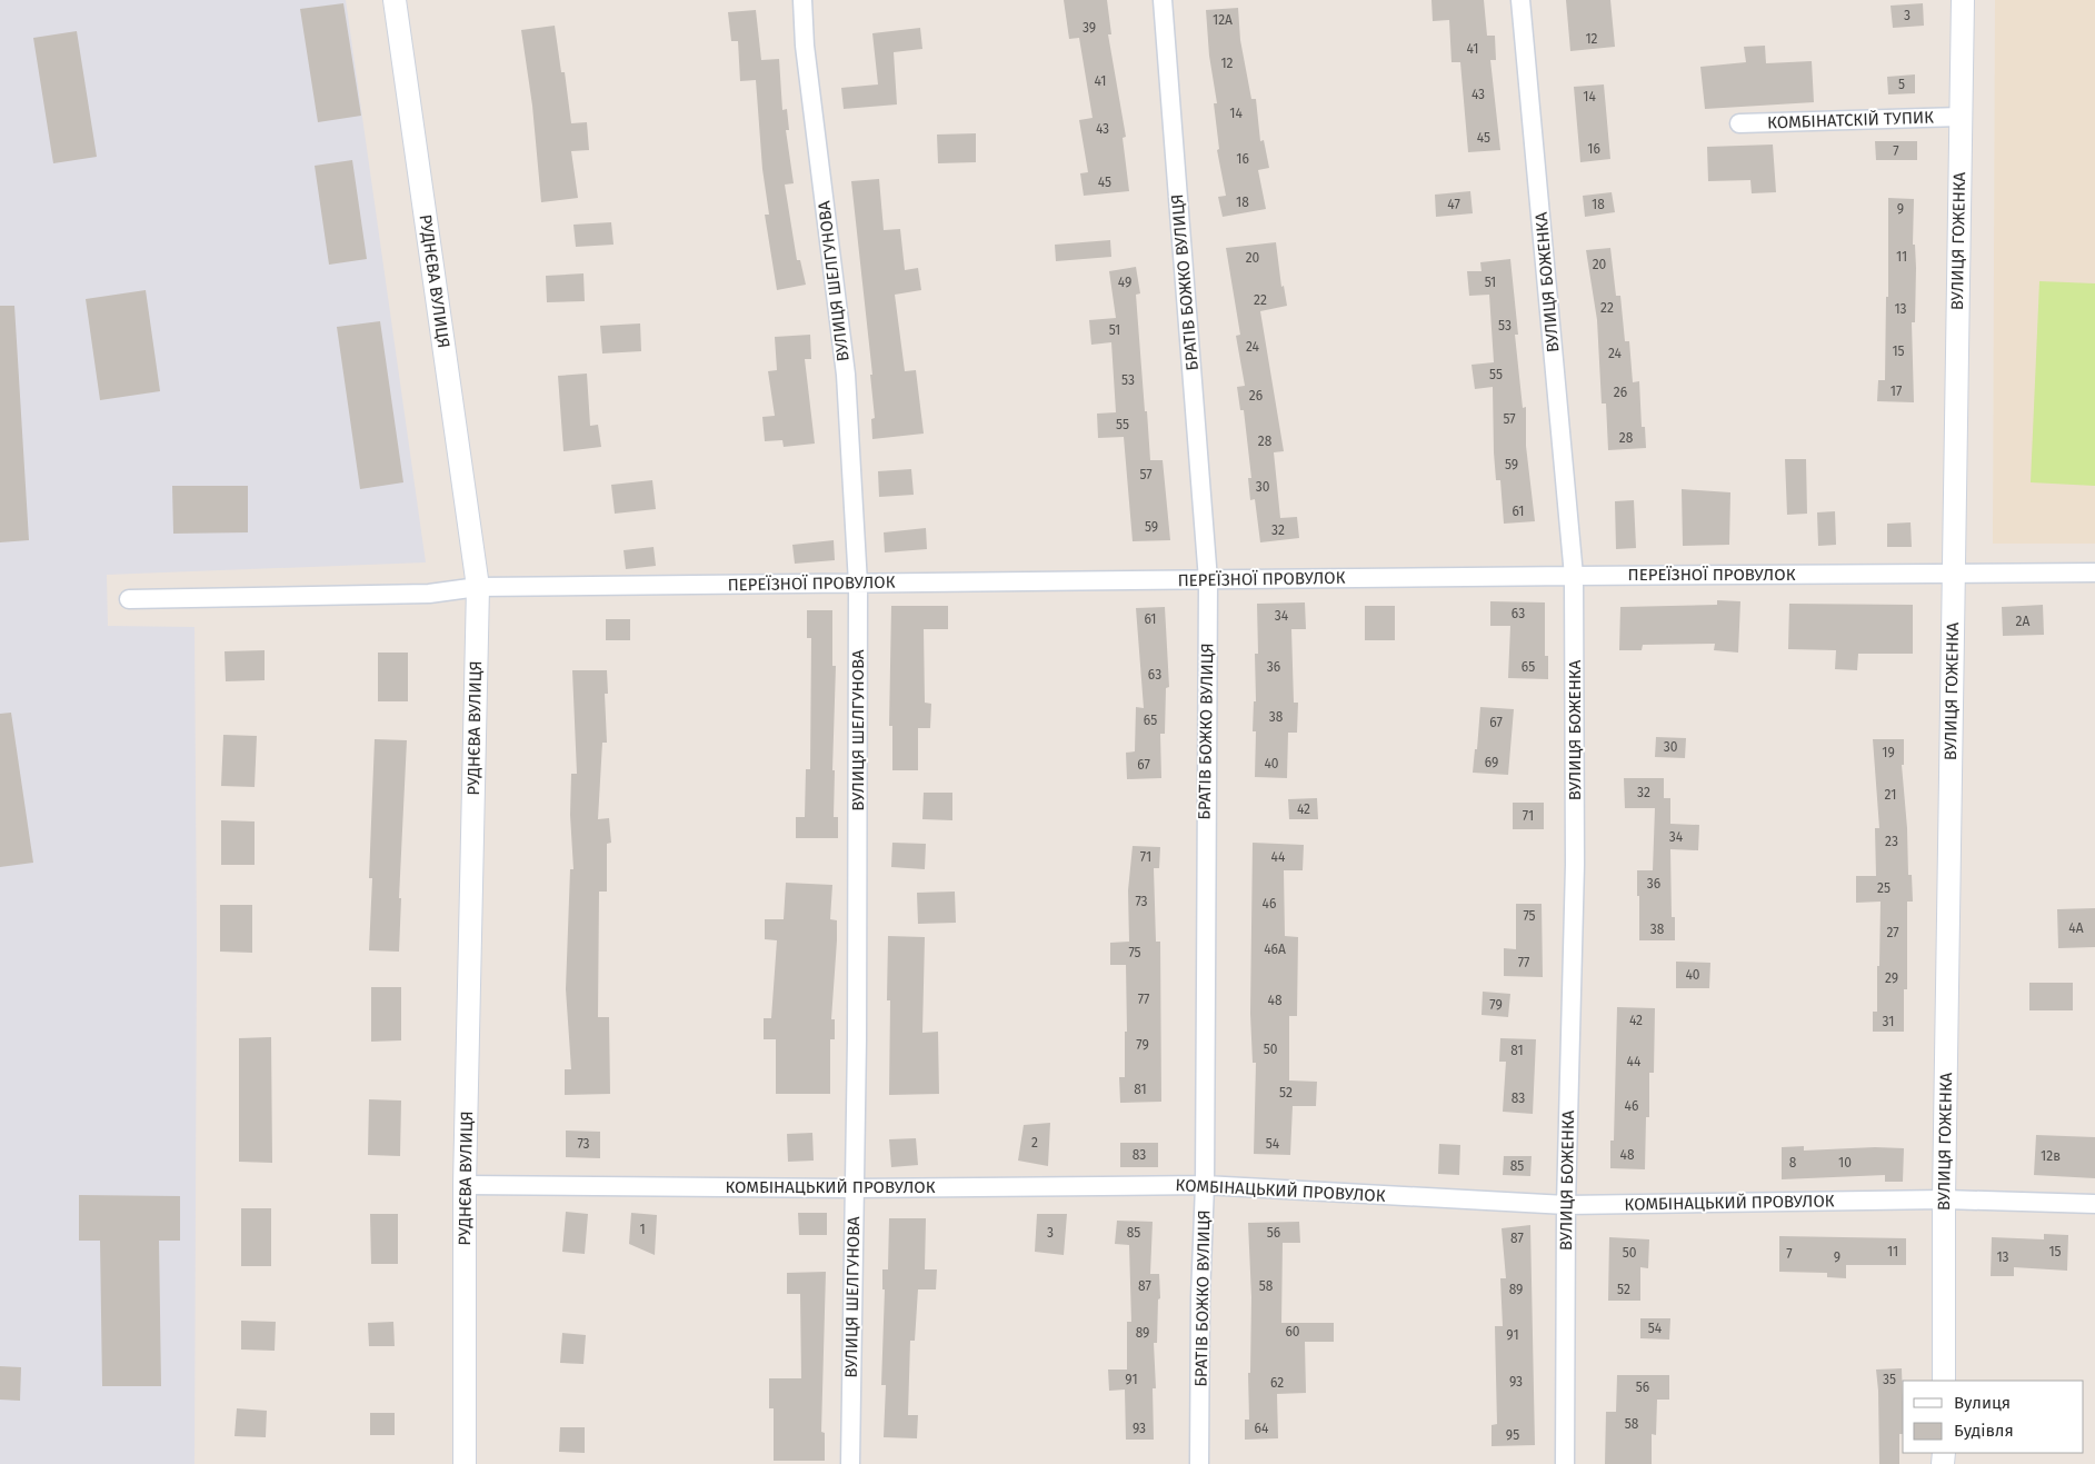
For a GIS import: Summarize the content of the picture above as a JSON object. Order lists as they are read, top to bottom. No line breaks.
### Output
{"streets":{"street":["КОМБІНАТСКІЙ ТУПИК","ВУЛИЦЯ ГОЖЕНКА","РУДНЄВА ВУЛИЦЯ","ВУЛИЦЯ ШЕЛГУНОВА","БРАТІВ БОЖКО ВУЛИЦЯ","ВУЛИЦЯ БОЖЕНКА","ПЕРЕЇЗНОЇ ПРОВУЛОК","КОМБІНАЦЬКИЙ ПРОВУЛОК"]},"crossings":[["КОМБІНАТСКІЙ ТУПИК","ВУЛИЦЯ ГОЖЕНКА"],["ВУЛИЦЯ ГОЖЕНКА","ПЕРЕЇЗНОЇ ПРОВУЛОК"],["ВУЛИЦЯ ГОЖЕНКА","КОМБІНАЦЬКИЙ ПРОВУЛОК"],["РУДНЄВА ВУЛИЦЯ","ПЕРЕЇЗНОЇ ПРОВУЛОК"],["РУДНЄВА ВУЛИЦЯ","КОМБІНАЦЬКИЙ ПРОВУЛОК"],["ВУЛИЦЯ ШЕЛГУНОВА","ПЕРЕЇЗНОЇ ПРОВУЛОК"],["ВУЛИЦЯ ШЕЛГУНОВА","КОМБІНАЦЬКИЙ ПРОВУЛОК"],["БРАТІВ БОЖКО ВУЛИЦЯ","ПЕРЕЇЗНОЇ ПРОВУЛОК"],["БРАТІВ БОЖКО ВУЛИЦЯ","КОМБІНАЦЬКИЙ ПРОВУЛОК"],["ВУЛИЦЯ БОЖЕНКА","ПЕРЕЇЗНОЇ ПРОВУЛОК"],["ВУЛИЦЯ БОЖЕНКА","КОМБІНАЦЬКИЙ ПРОВУЛОК"]],"house_numbers":["3","12А","39","12","41","12","41","5","43","14","14","43","45","16","7","16","45","18","47","18","9","11","20","20","49","51","22","22","13","53","51","24","15","24","55","53","17","26","26","57","55","28","28","59","57","30","61","59","32","63","34","61","2А","36","65","63","38","65","67","30","19","69","40","67","32","21","42","71","34","23","71","44","36","25","73","46","75","4А","38","27","46А","75","77","40","29","77","48","79","42","31","79","50","81","44","81","52","83","46","2","73","54","83","48","12в","8","10","85","1","3","85","56","87","11","15","50","7","9","13","87","58","89","52","54","60","89","91","91","35","93","62","56","58","93","64","95"],"legend":["Вулиця","Будівля"]}
